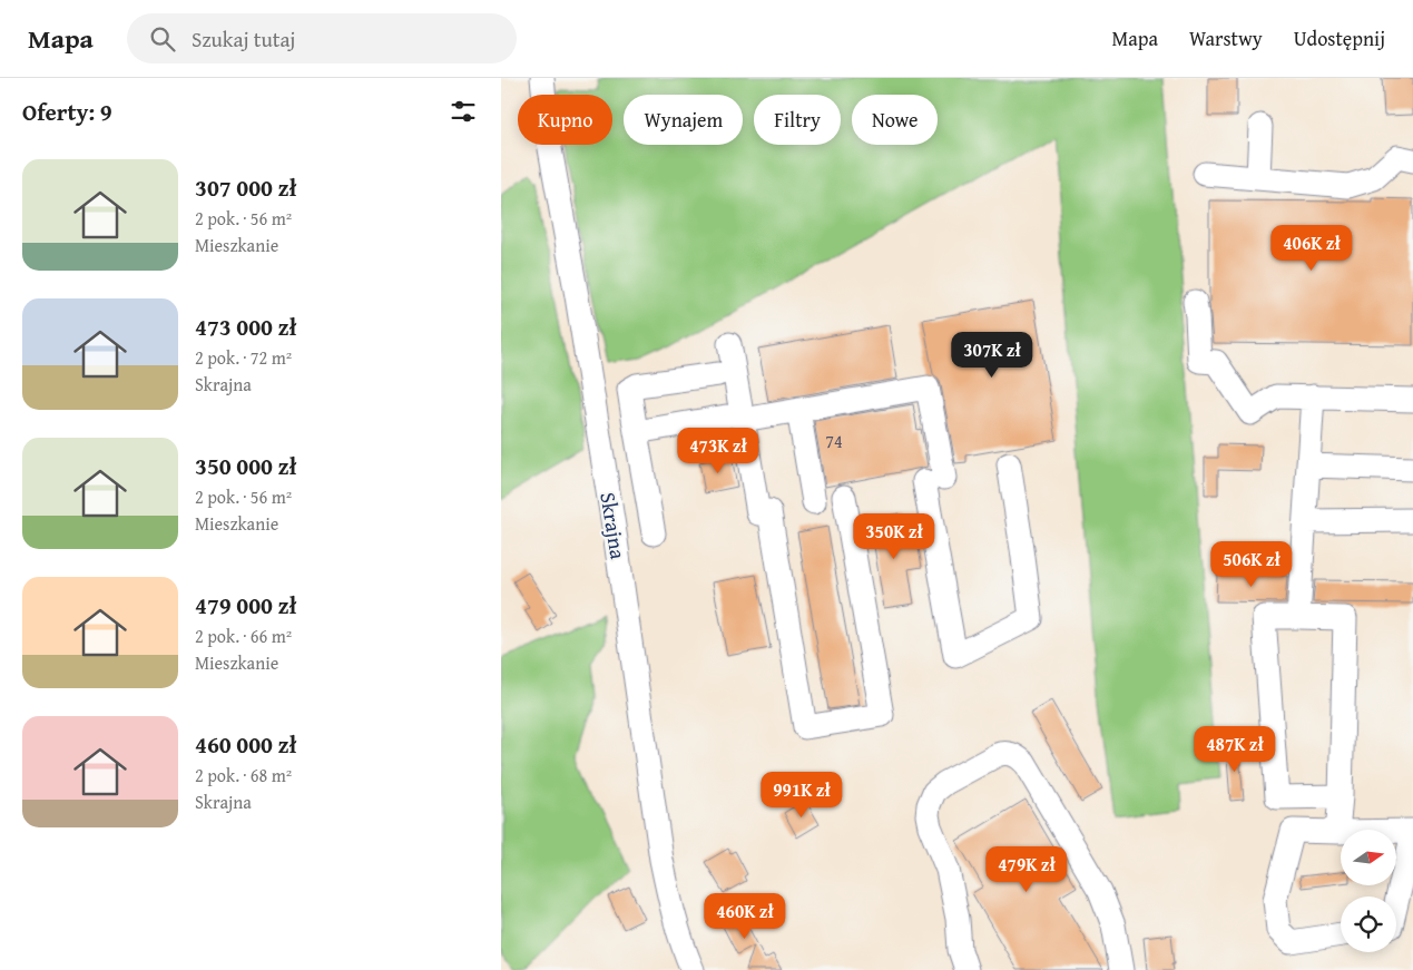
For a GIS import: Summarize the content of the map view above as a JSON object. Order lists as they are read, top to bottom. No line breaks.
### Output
{"streets":{"street":["Skrajna"]},"house_numbers":["74"],"north":"right","page":{"header":"Mapa","search":"Szukaj tutaj","nav":["Mapa","Warstwy","Udostępnij"],"heading":"Oferty: 9","chip":["Kupno","Wynajem","Filtry","Nowe"],"list":[{"name":"307 000 zł","note":"2 pok. · 56 m² · Mieszkanie"},{"name":"473 000 zł","note":"2 pok. · 72 m² · Skrajna"},{"name":"350 000 zł","note":"2 pok. · 56 m² · Mieszkanie"},{"name":"479 000 zł","note":"2 pok. · 66 m² · Mieszkanie"},{"name":"460 000 zł","note":"2 pok. · 68 m² · Skrajna"}],"price":["406K zł","307K zł","473K zł","350K zł","506K zł","487K zł","991K zł","479K zł","460K zł"]}}
